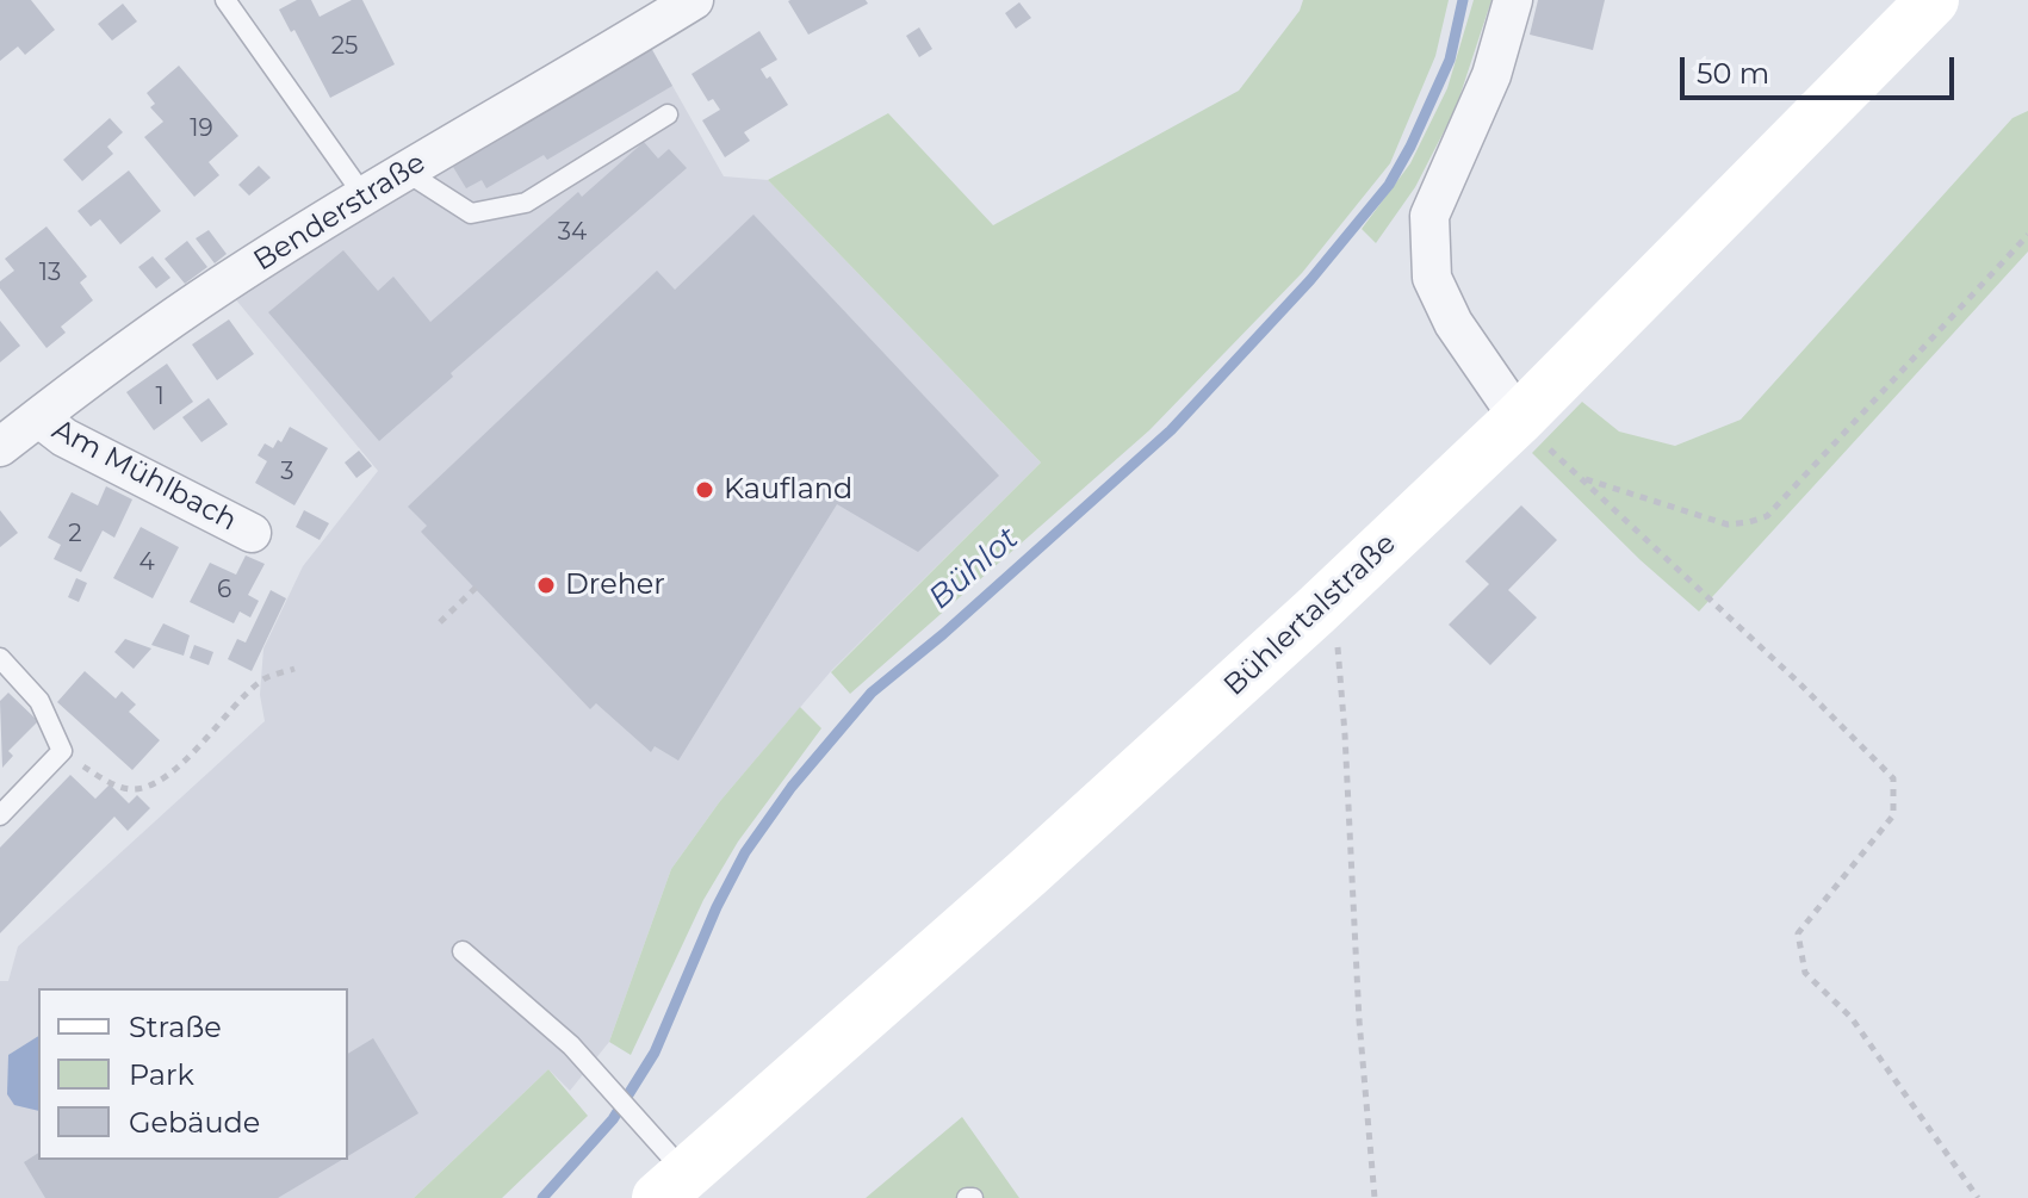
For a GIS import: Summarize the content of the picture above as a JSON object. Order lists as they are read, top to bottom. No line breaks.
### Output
{"streets":{"street":["Benderstraße","Am Mühlbach","Bühlertalstraße"]},"crossings":[["Benderstraße","Am Mühlbach"]],"water":["Bühlot"],"places":["Kaufland","Dreher"],"house_numbers":["25","19","34","13","1","3","2","4","6"],"legend":["Straße","Park","Gebäude"],"scale_bar":"50 m"}
